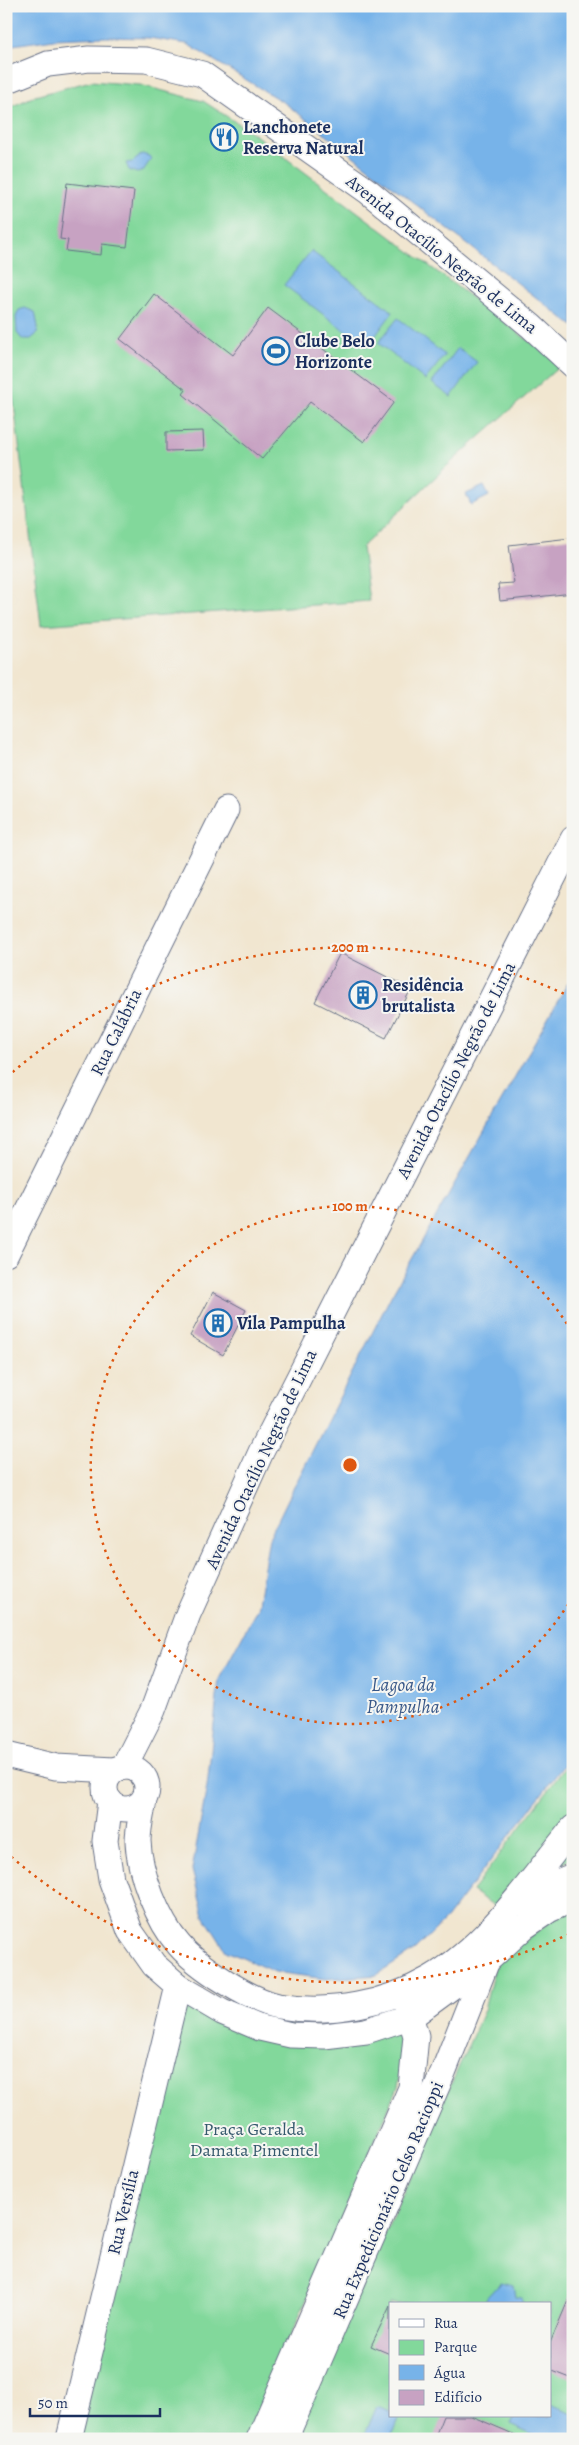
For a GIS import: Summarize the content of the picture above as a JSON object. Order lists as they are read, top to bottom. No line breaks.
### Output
{"streets":{"street":["Avenida Otacílio Negrão de Lima","Rua Calábria","Rua Expedicionário Celso Racioppi","Rua Versília"]},"crossings":[["Avenida Otacílio Negrão de Lima","Rua Expedicionário Celso Racioppi"]],"water":["Lagoa da Pampulha"],"parks":["Praça Geralda Damata Pimentel"],"places":{"restaurant":["Lanchonete Reserva Natural"],"sports":["Clube Belo Horizonte"],"building":["Residência brutalista","Vila Pampulha"]},"legend":["Rua","Parque","Água","Edifício"],"scale_bar":"50 m","rings":["200 m","100 m"]}
